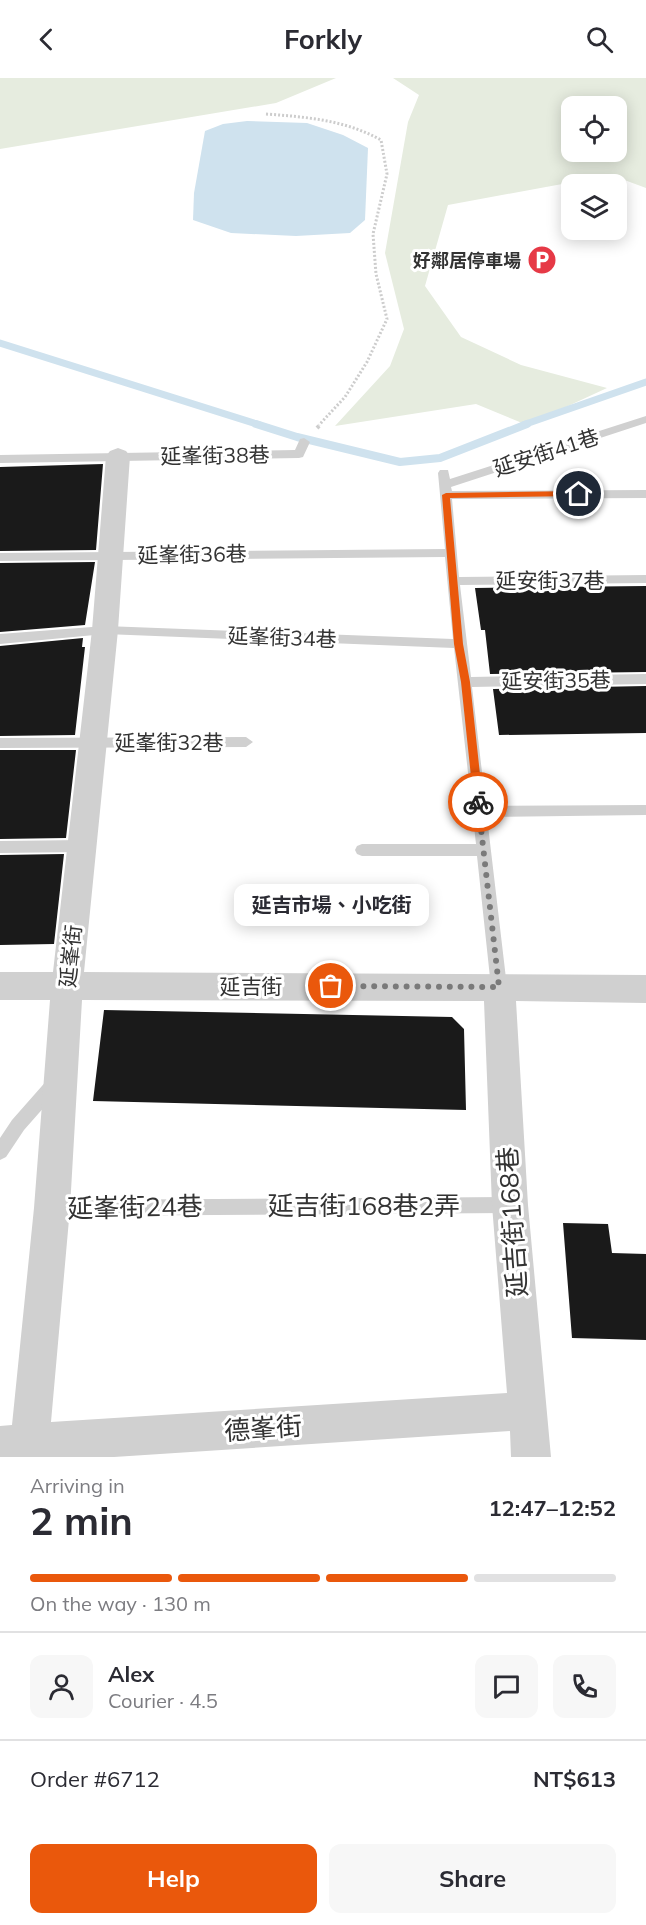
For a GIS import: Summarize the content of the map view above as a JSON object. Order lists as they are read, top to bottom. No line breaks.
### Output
{"streets":{"street":["延峯街","延吉街","延吉街168巷","德峯街"],"lane":["延安街41巷","延峯街38巷","延峯街36巷","延安街37巷","延峯街34巷","延安街35巷","延峯街32巷","延吉街168巷2弄","延峯街24巷"]},"crossings":[["延峯街38巷","延峯街"],["延峯街36巷","延峯街"],["延峯街34巷","延峯街"],["延峯街32巷","延峯街"],["延峯街","延吉街"],["延峯街","延峯街24巷"],["延峯街","德峯街"],["延吉街","延吉街168巷"],["延吉街168巷2弄","延峯街24巷"],["延吉街168巷2弄","延吉街168巷"],["延吉街168巷","德峯街"]],"places":{"parking":["好鄰居停車場"],"other":["延吉市場、小吃街"]},"page":{"header":"Forkly","bubble":"延吉市場、小吃街","heading":["2 min","Arriving in","12:47–12:52"],"panel":["Alex","Courier · 4.5","Order #6712","NT$613"],"bar":"On the way · 130 m","buttons":["Help","Share"]}}
